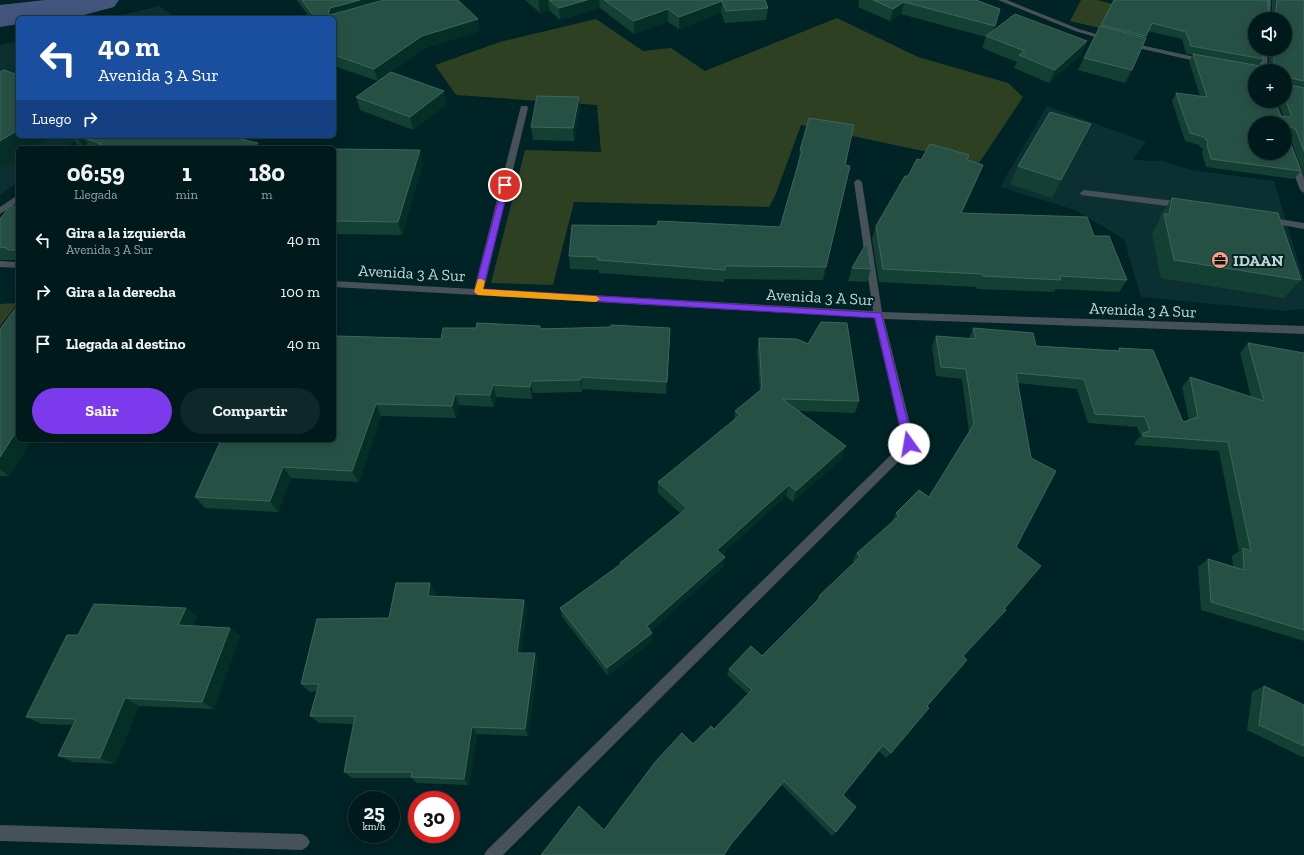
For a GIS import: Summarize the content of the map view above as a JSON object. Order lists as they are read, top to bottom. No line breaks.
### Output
{"streets":{"street":["Avenida 3 A Sur"]},"places":{"office":["IDAAN"]},"page":{"map_buttons":["+","−"],"turn":["40 m","Avenida 3 A Sur"],"then":"Luego","eta":["06:59","Llegada","1","min","180","m"],"list":[{"name":"Gira a la izquierda","note":"Avenida 3 A Sur","value":"40 m"},{"name":"Gira a la derecha","value":"100 m"},{"name":"Llegada al destino","value":"40 m"}],"buttons":["Salir","Compartir"],"speed":"25 km/h","limit":"30"}}
